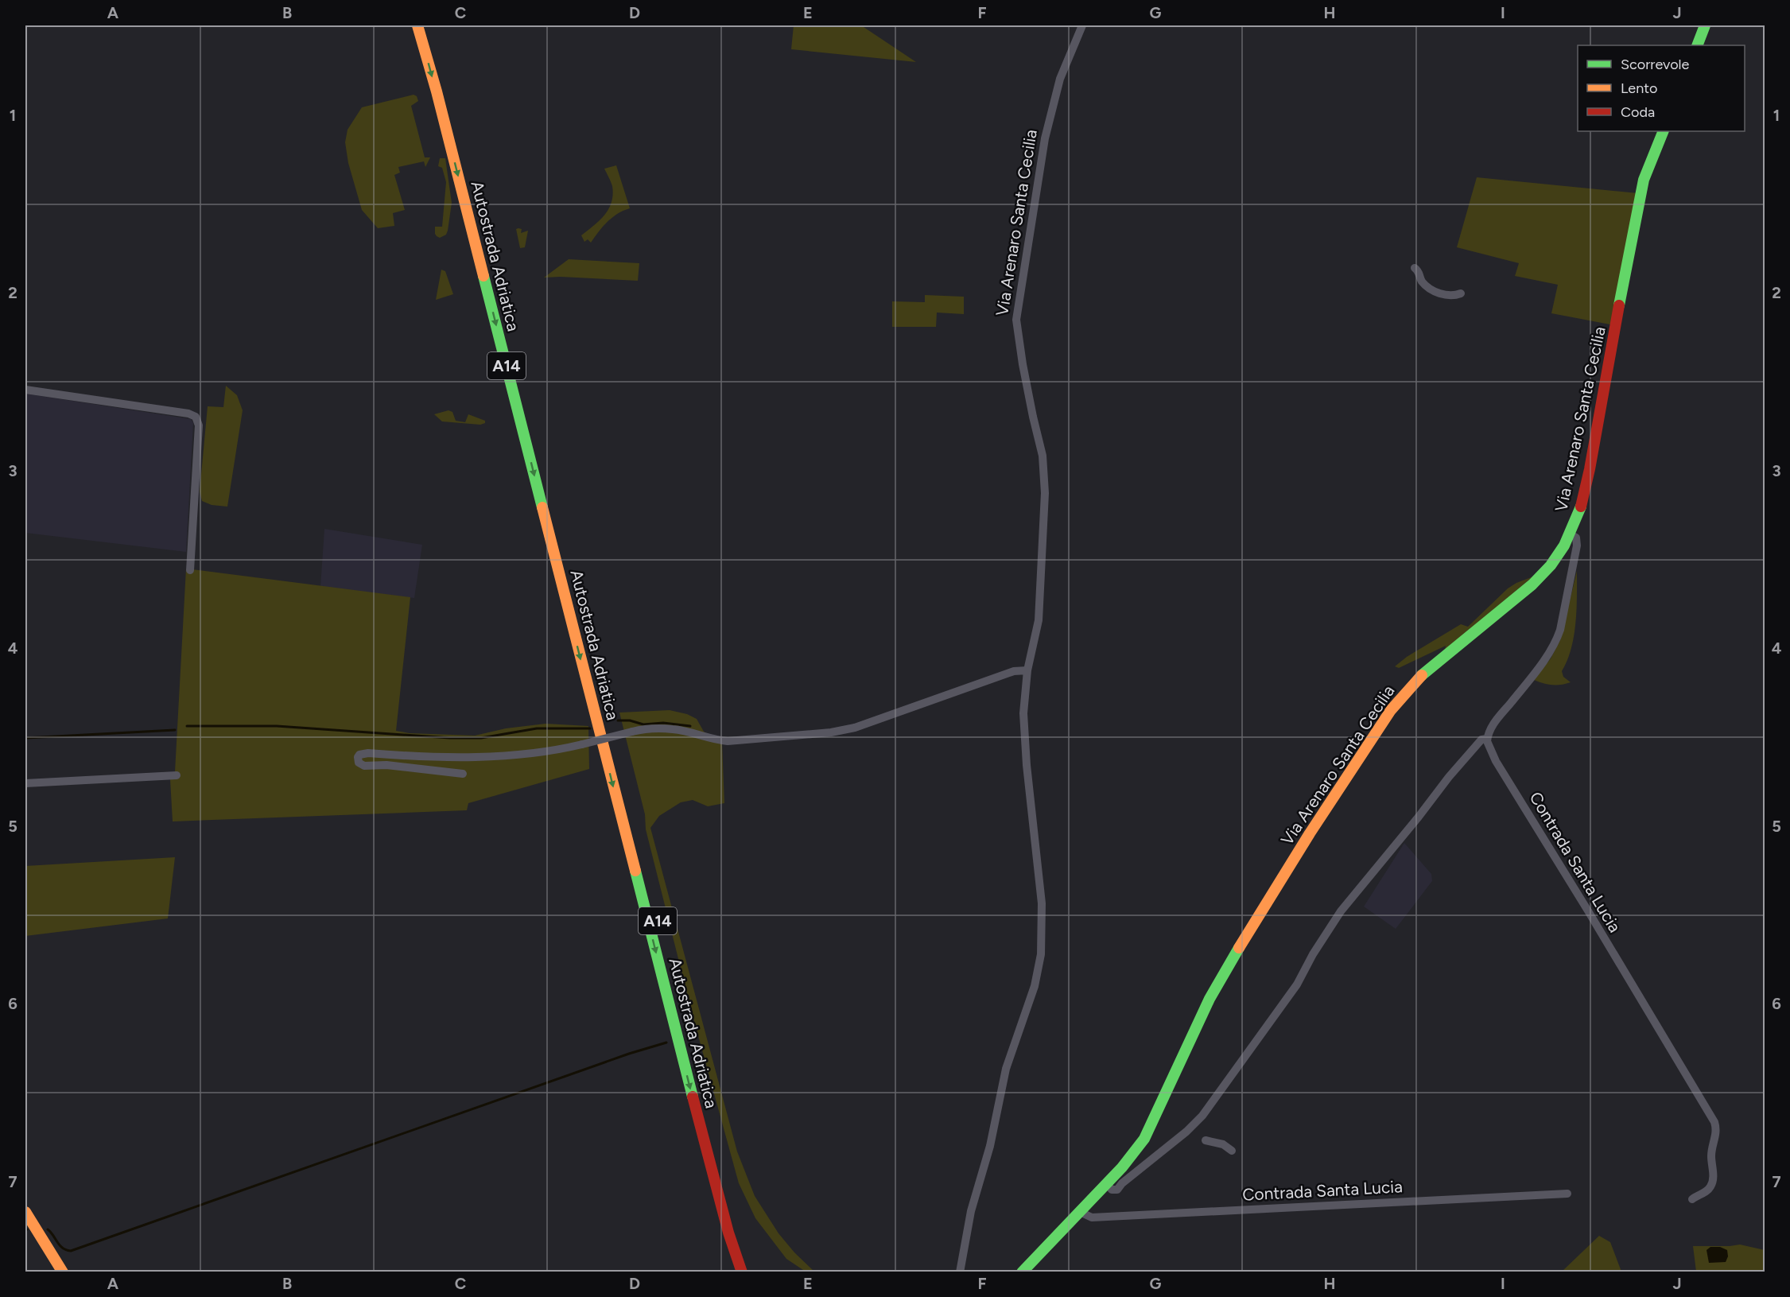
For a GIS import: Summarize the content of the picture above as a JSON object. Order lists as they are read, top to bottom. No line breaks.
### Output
{"streets":{"main road":["Via Arenaro Santa Cecilia","Autostrada Adriatica","A14"],"street":["Contrada Santa Lucia"]},"crossings":[["Via Arenaro Santa Cecilia","Contrada Santa Lucia"]],"legend":["Scorrevole","Lento","Coda"],"grid":{"columns":["A","B","C","D","E","F","G","H","I","J"],"rows":["1","2","3","4","5","6","7"]}}
